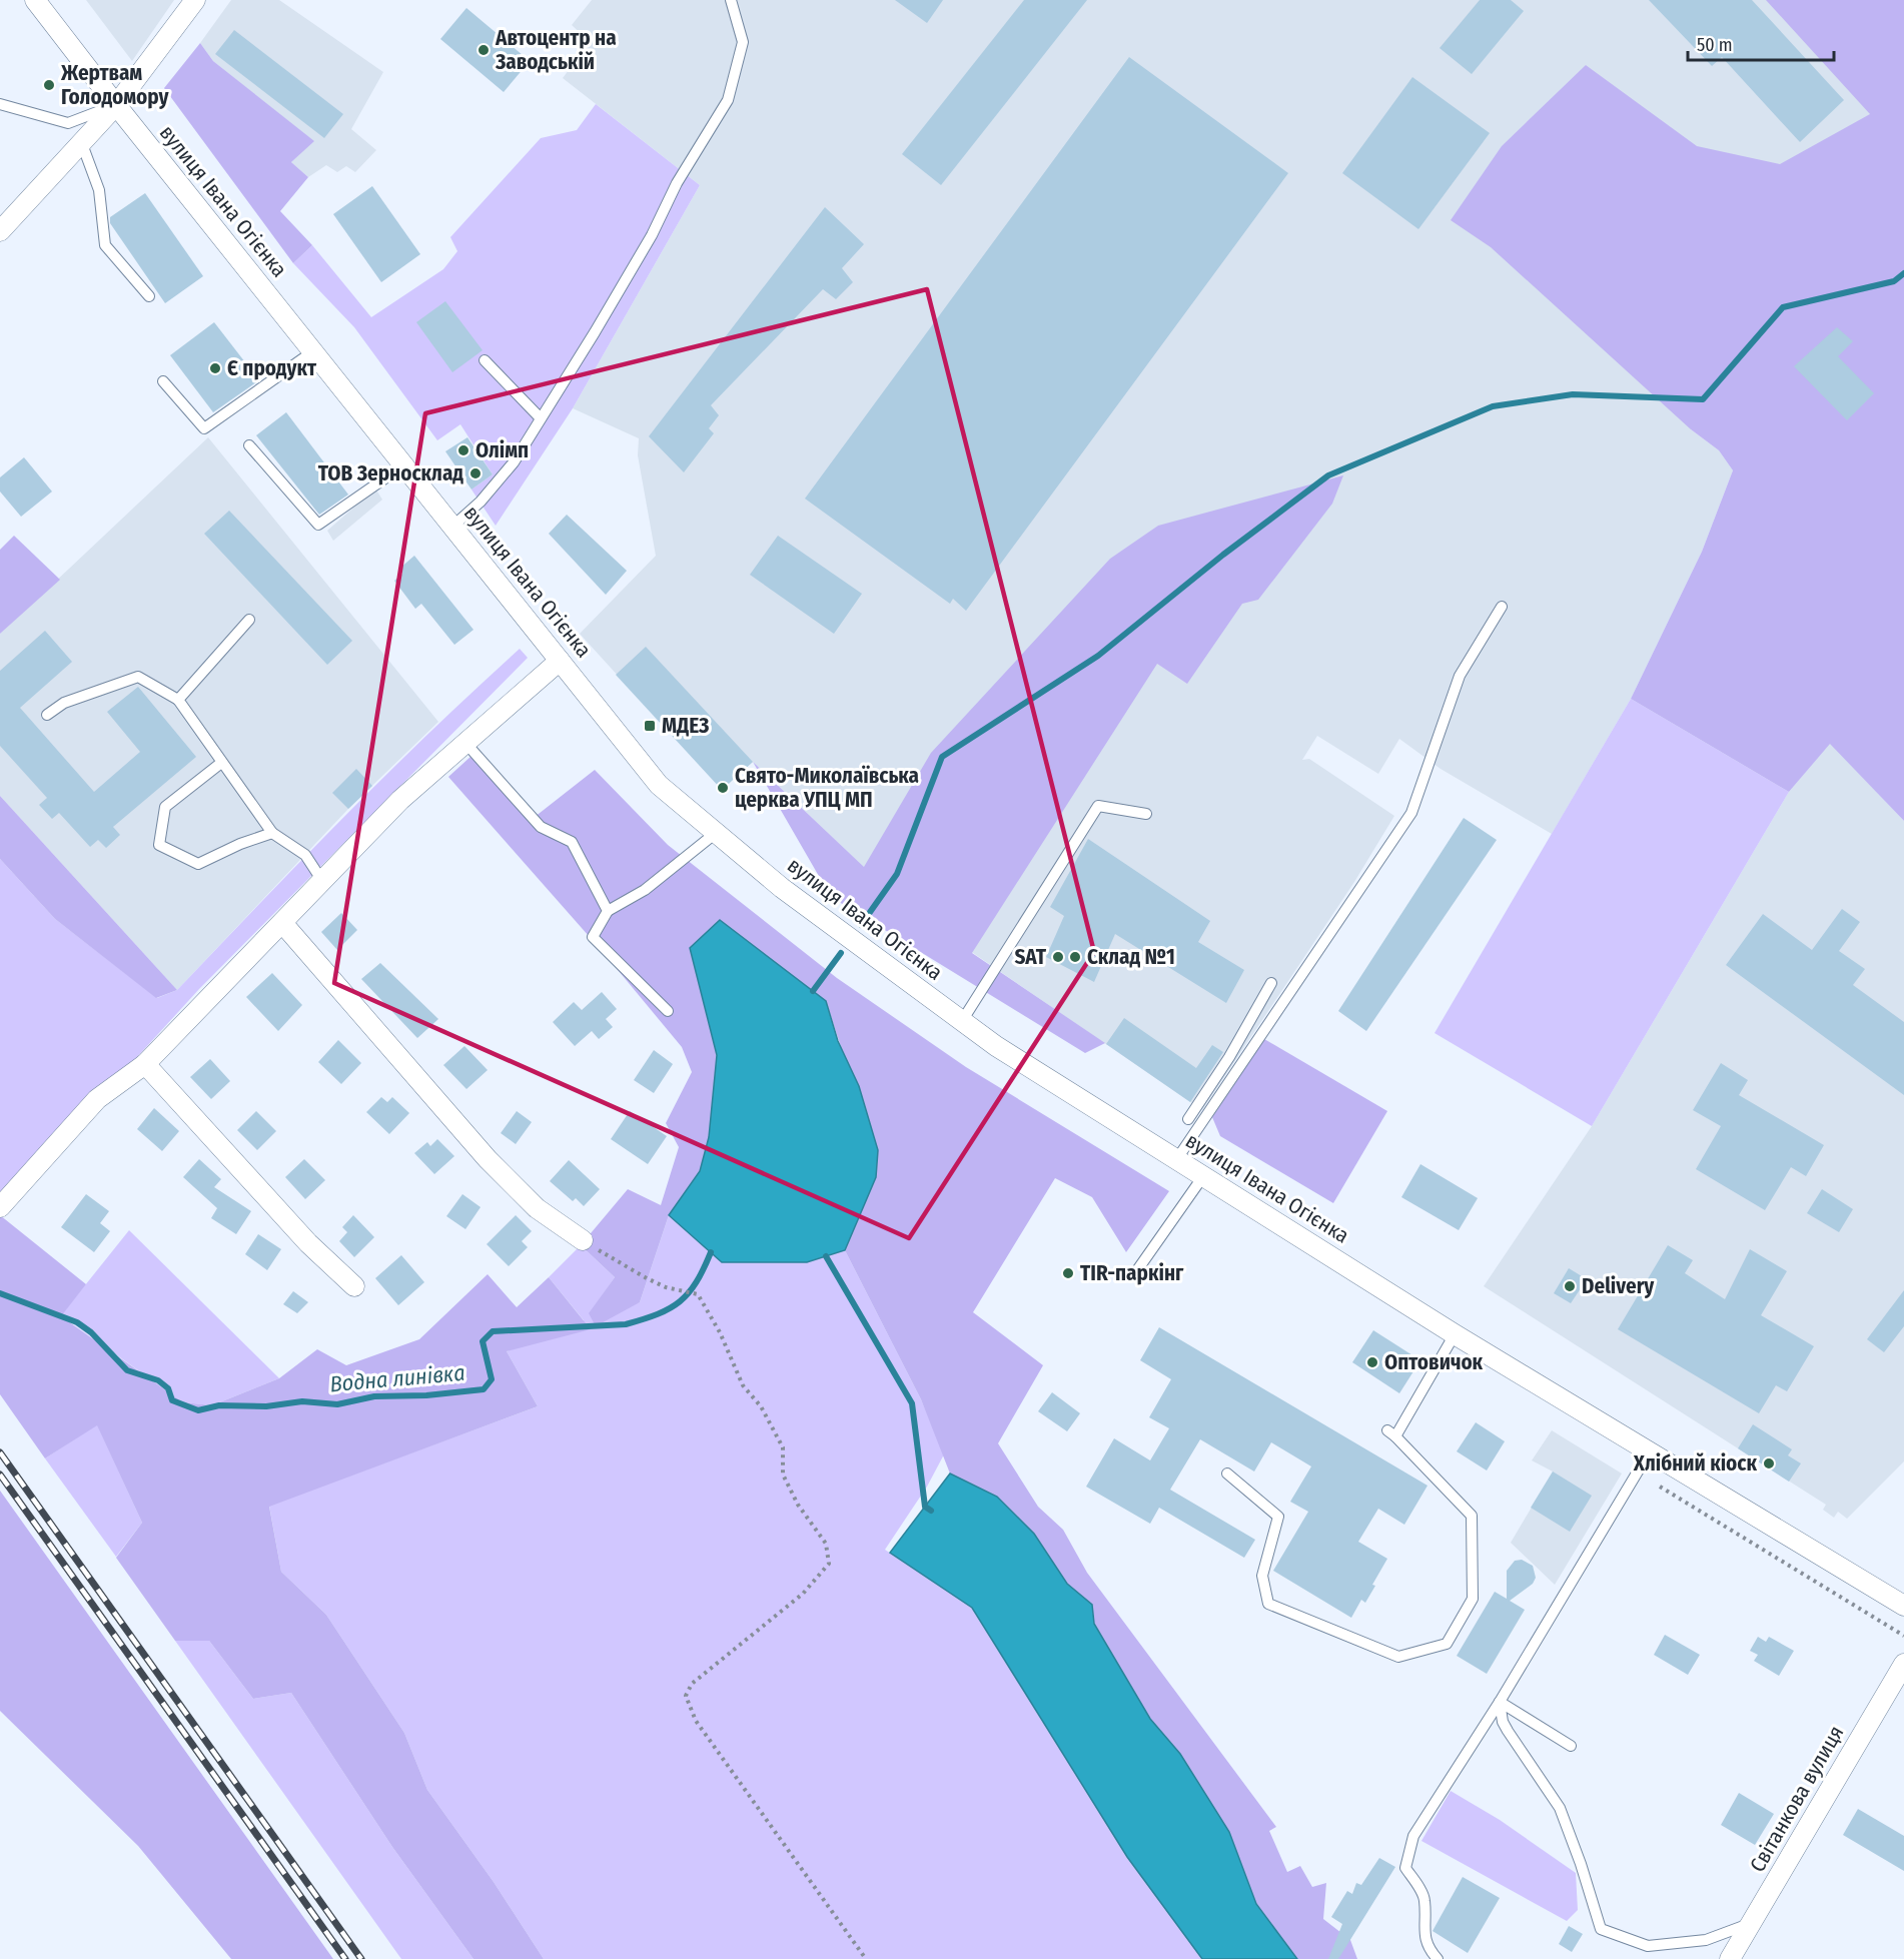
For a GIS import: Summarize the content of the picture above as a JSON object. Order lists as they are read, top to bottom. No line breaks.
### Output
{"streets":{"street":["вулиця Івана Огієнка","Світанкова вулиця"]},"water":["Водна линівка"],"places":{"other":["Автоцентр на Заводській","Жертвам Голодомору","Є продукт","Олімп","ТОВ Зерносклад","Свято-Миколаївська церква УПЦ МП","SAT","Склад №1","TIR-паркінг","Delivery","Оптовичок","Хлібний кіоск"],"transit":["МДЕЗ"]},"scale_bar":"50 m"}
